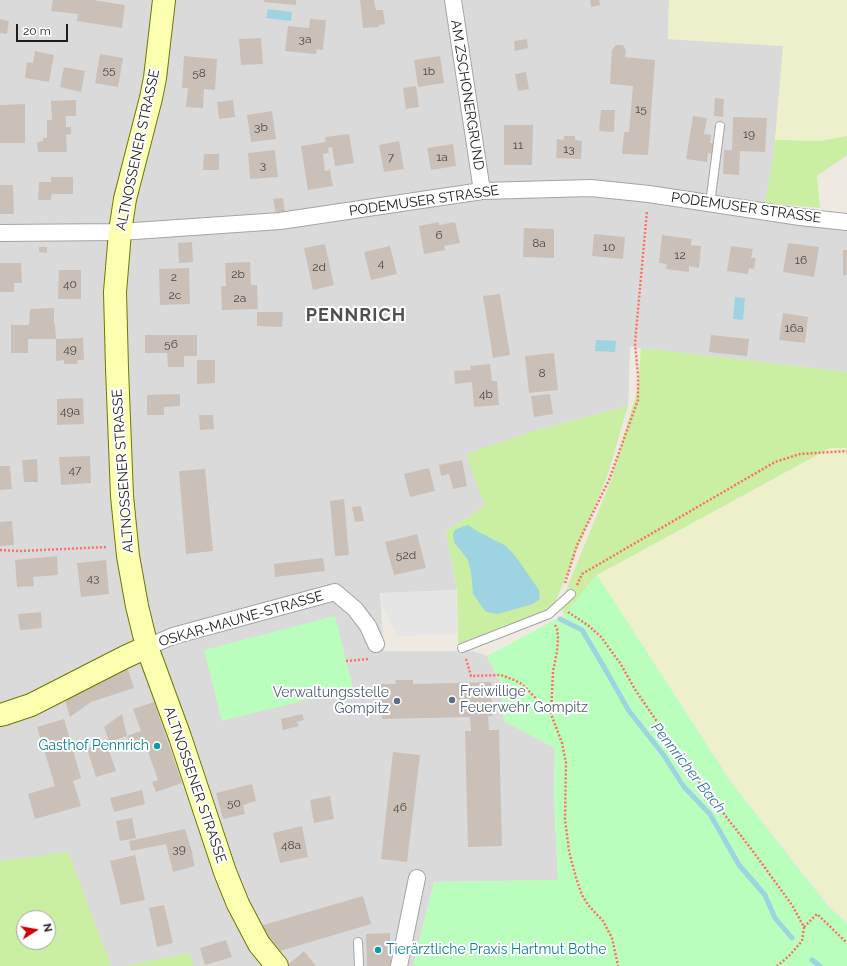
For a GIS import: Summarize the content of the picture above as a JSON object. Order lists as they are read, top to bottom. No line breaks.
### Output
{"streets":{"street":["AM ZSCHONERGRUND","ALTNOSSENER STRASSE","PODEMUSER STRASSE","OSKAR-MAUNE-STRASSE"]},"crossings":[["AM ZSCHONERGRUND","PODEMUSER STRASSE"],["ALTNOSSENER STRASSE","PODEMUSER STRASSE"],["ALTNOSSENER STRASSE","OSKAR-MAUNE-STRASSE"]],"districts":["PENNRICH"],"water":["Pennricher Bach"],"places":["Freiwillige Feuerwehr Gompitz","Verwaltungsstelle Gompitz","Gasthof Pennrich","Tierärztliche Praxis Hartmut Bothe"],"house_numbers":["3a","55","1b","58","15","3b","19","11","13","7","1a","3","6","8a","10","12","16","4","2d","2b","2","40","2c","2a","16a","56","49","8","4b","49a","47","52d","43","50","46","48a","39"],"scale_bar":"20 m","north":"right"}
